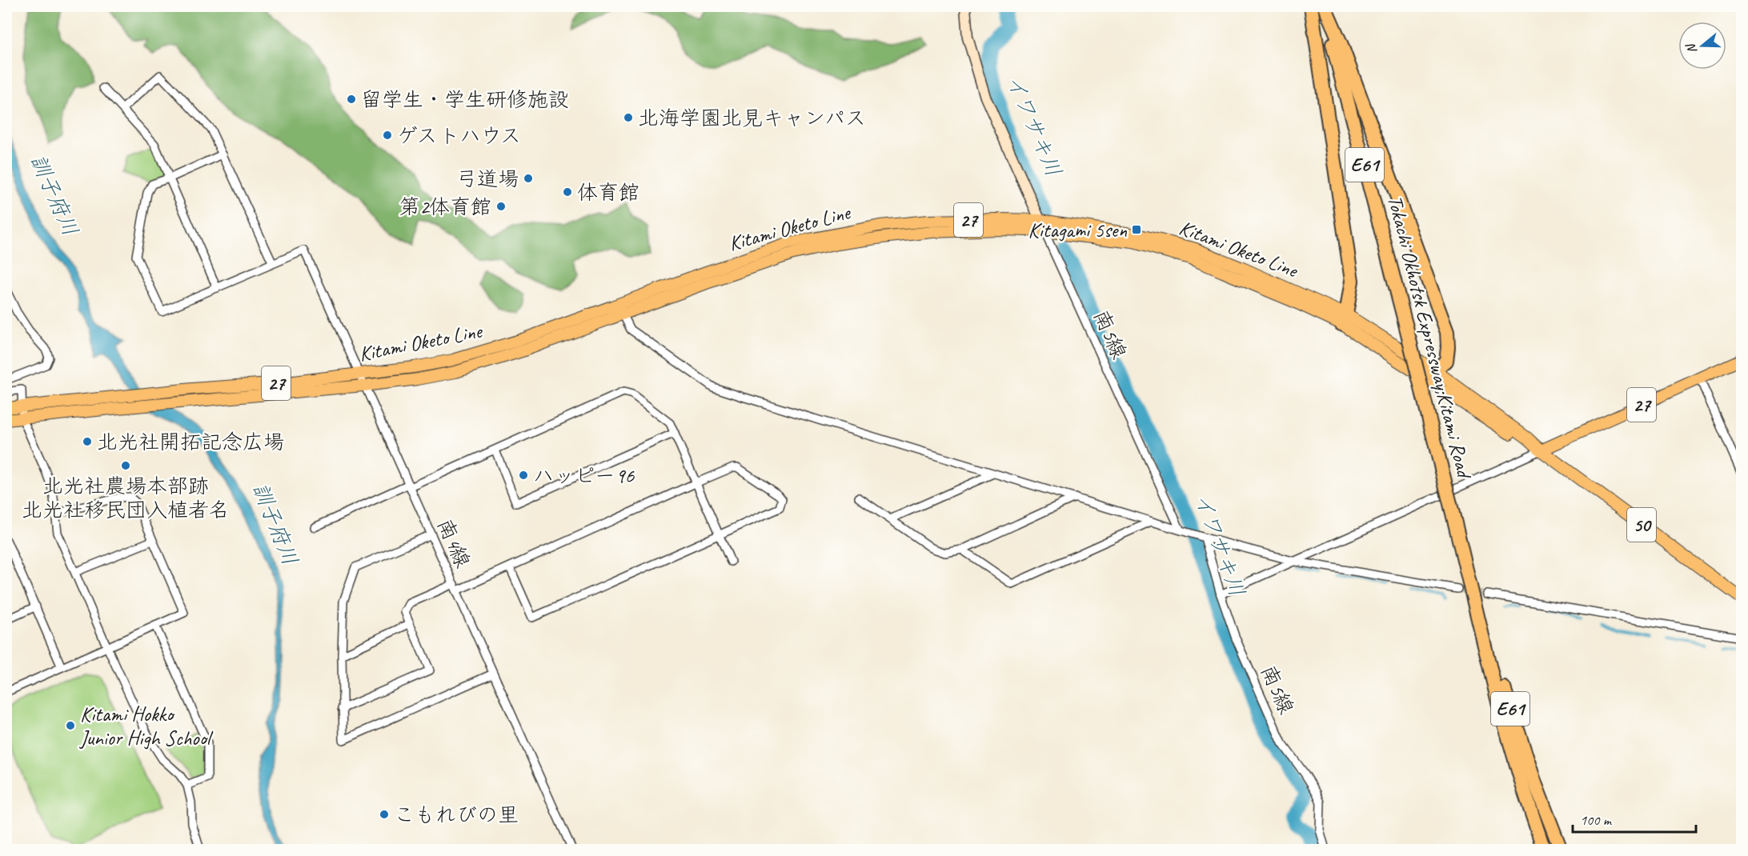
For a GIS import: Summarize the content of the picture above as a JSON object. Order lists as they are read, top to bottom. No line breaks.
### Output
{"streets":{"highway":["E61","Tokachi Okhotsk Expressway;Kitami Road"],"main road":["27","Kitami Oketo Line","50"],"street":["南5線","南4線"]},"crossings":[["27","Kitami Oketo Line"],["Kitami Oketo Line","南5線"],["Kitami Oketo Line","南4線"]],"water":["イワサキ川","訓子府川"],"places":{"other":["留学生・学生研修施設","北海学園北見キャンパス","ゲストハウス","弓道場","体育館","第2体育館","北光社開拓記念広場","北光社農場本部跡 北光社移民団入植者名","ハッピー96","Kitami Hokko Junior High School","こもれびの里"],"transit":["Kitagami 5sen"]},"scale_bar":"100 m","north":"left"}
